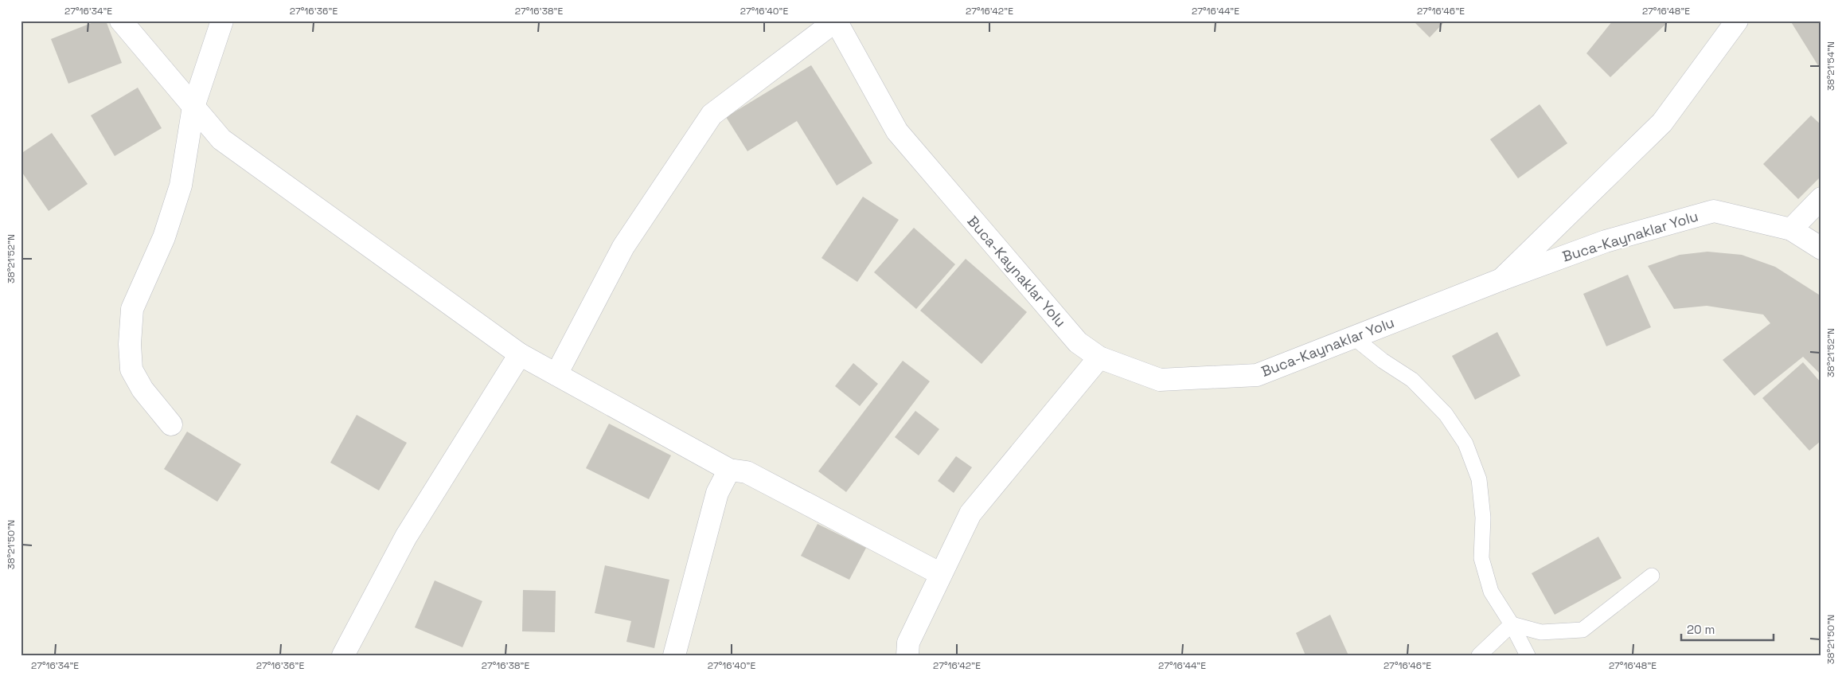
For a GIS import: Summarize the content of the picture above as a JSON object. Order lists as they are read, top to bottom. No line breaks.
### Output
{"streets":{"street":["Buca-Kaynaklar Yolu"]},"scale_bar":"20 m","coordinates":["27°16'34\"E","27°16'36\"E","27°16'38\"E","27°16'40\"E","27°16'42\"E","27°16'44\"E","27°16'46\"E","27°16'48\"E","38°21'54\"N","38°21'52\"N","38°21'50\"N"]}
